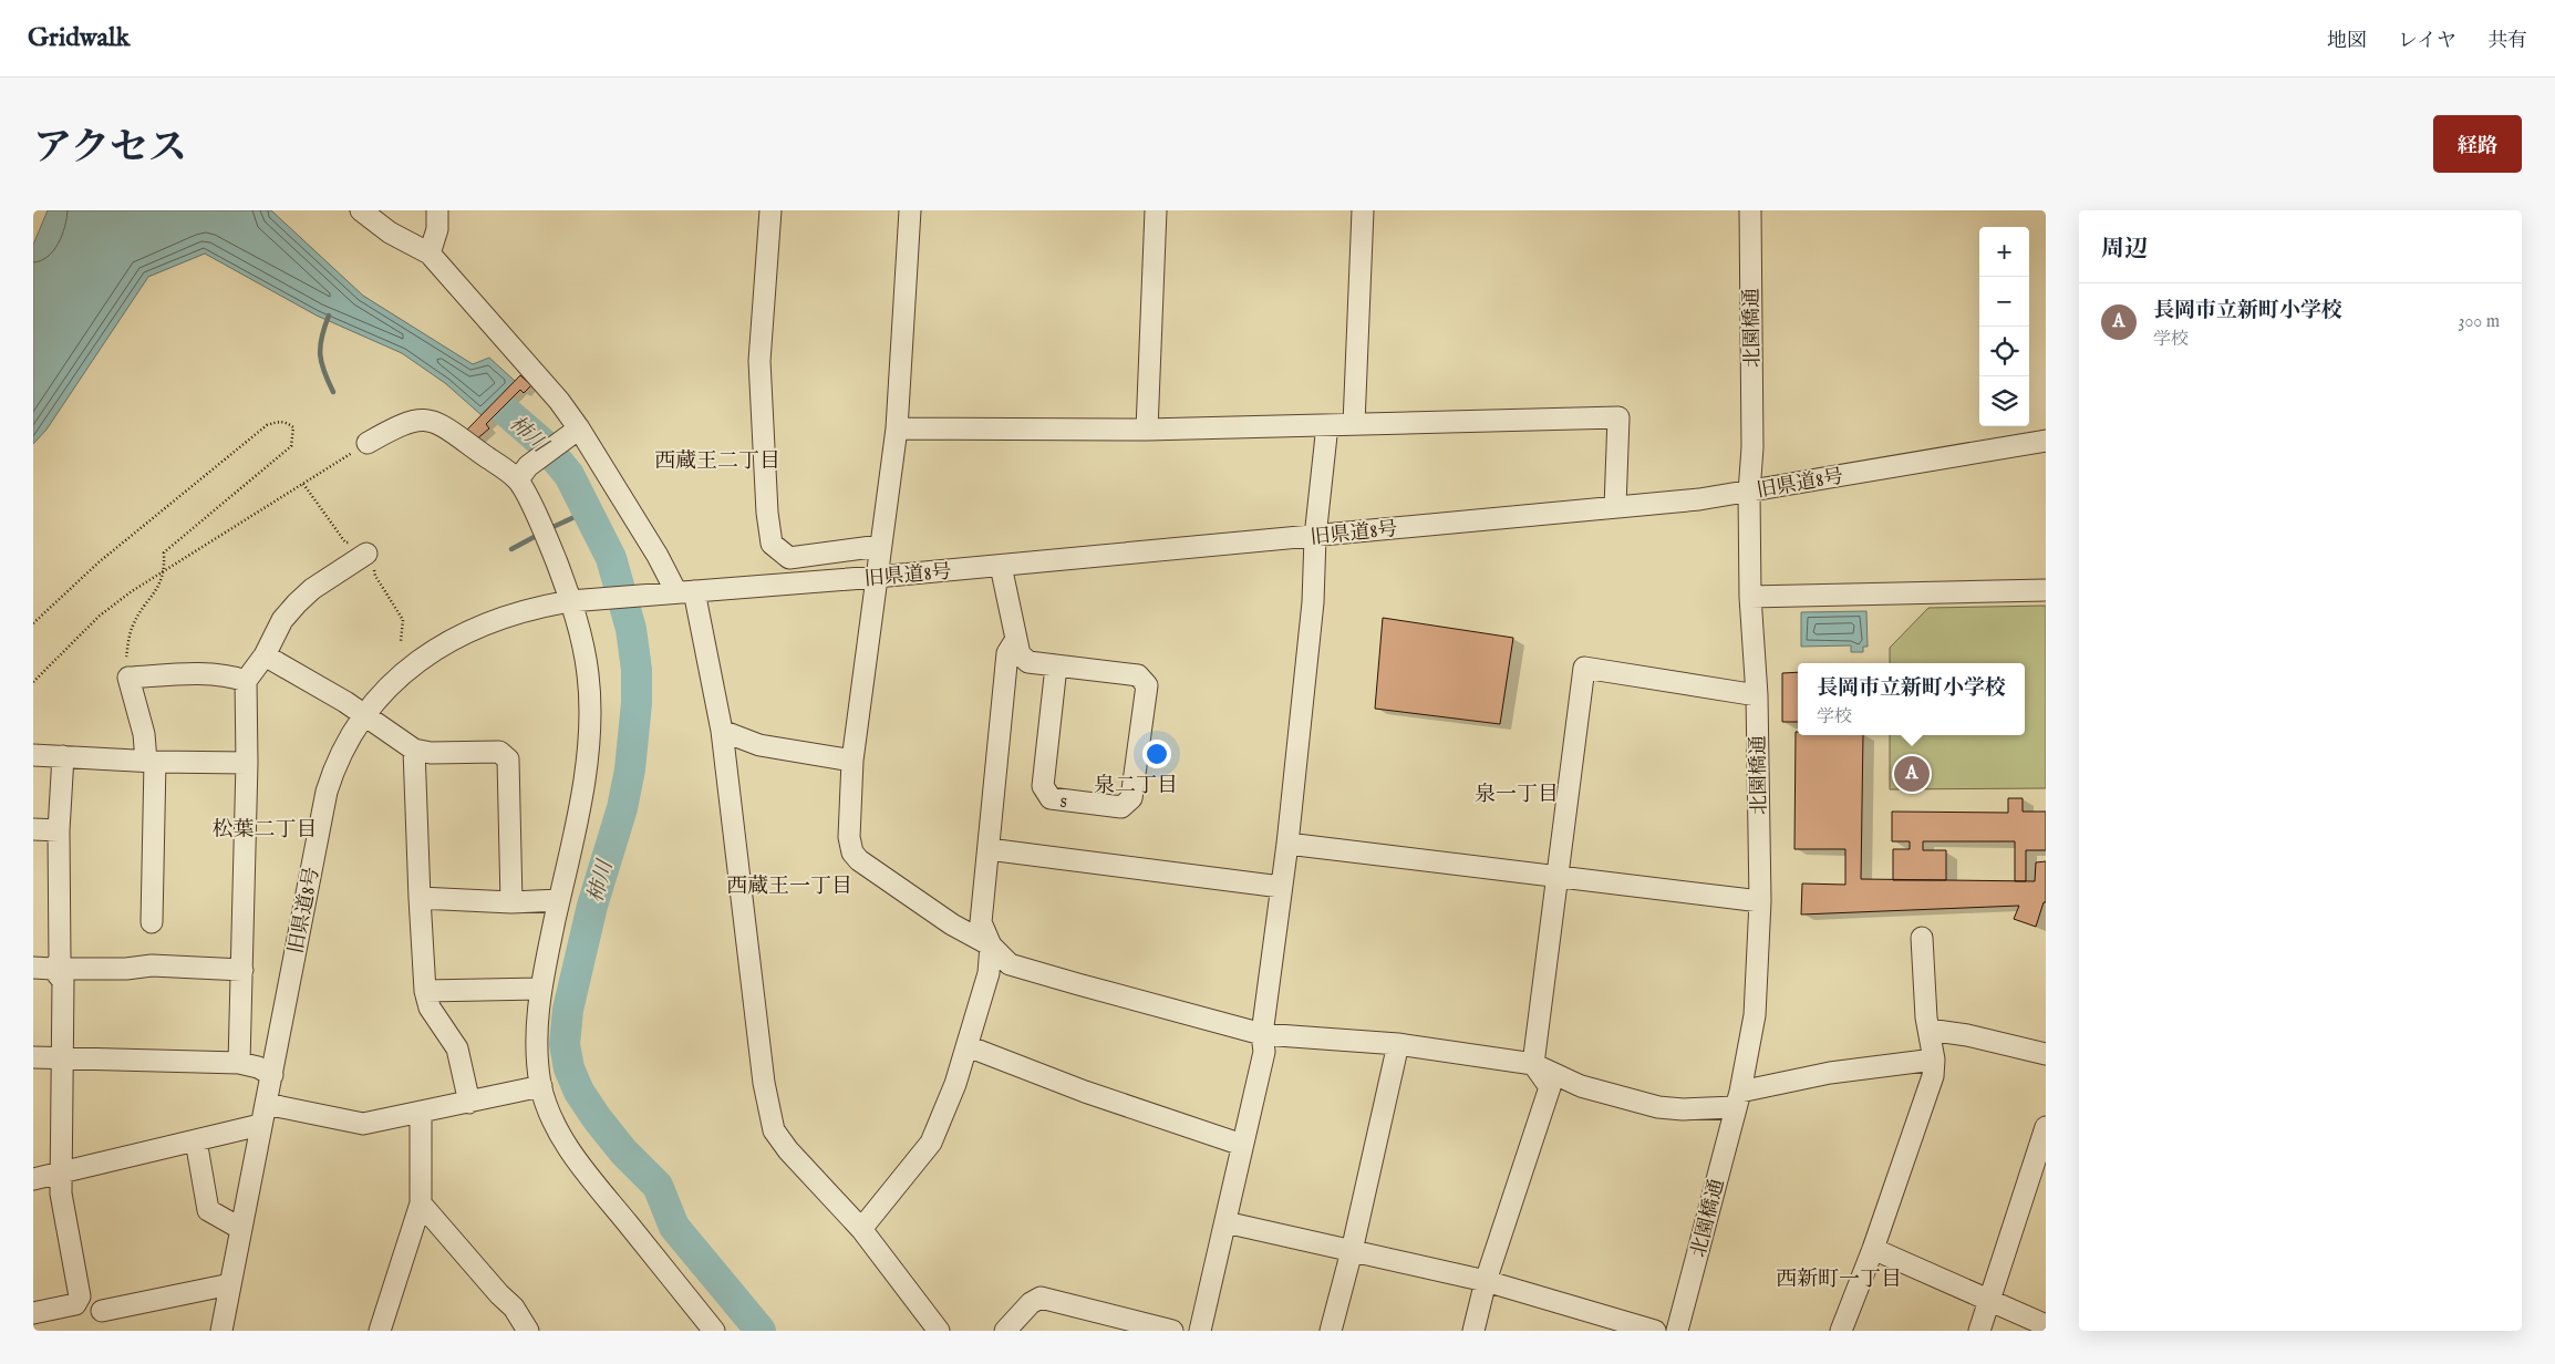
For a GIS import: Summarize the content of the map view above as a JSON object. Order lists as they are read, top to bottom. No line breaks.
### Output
{"streets":{"street":["北園橋通","旧県道8号","s"]},"crossings":[["北園橋通","旧県道8号"],["旧県道8号","s"]],"districts":["西蔵王二丁目","泉二丁目","泉一丁目","松葉二丁目","西蔵王一丁目","西新町一丁目"],"water":["柿川"],"page":{"header":"Gridwalk","nav":["地図","レイヤ","共有"],"title":"アクセス","buttons":"経路","heading":"周辺","map_buttons":["+","−"],"list":[{"mark":"A","name":"長岡市立新町小学校","note":"学校","value":"300 m"}],"popup":["長岡市立新町小学校","学校"],"pins":"A"}}
